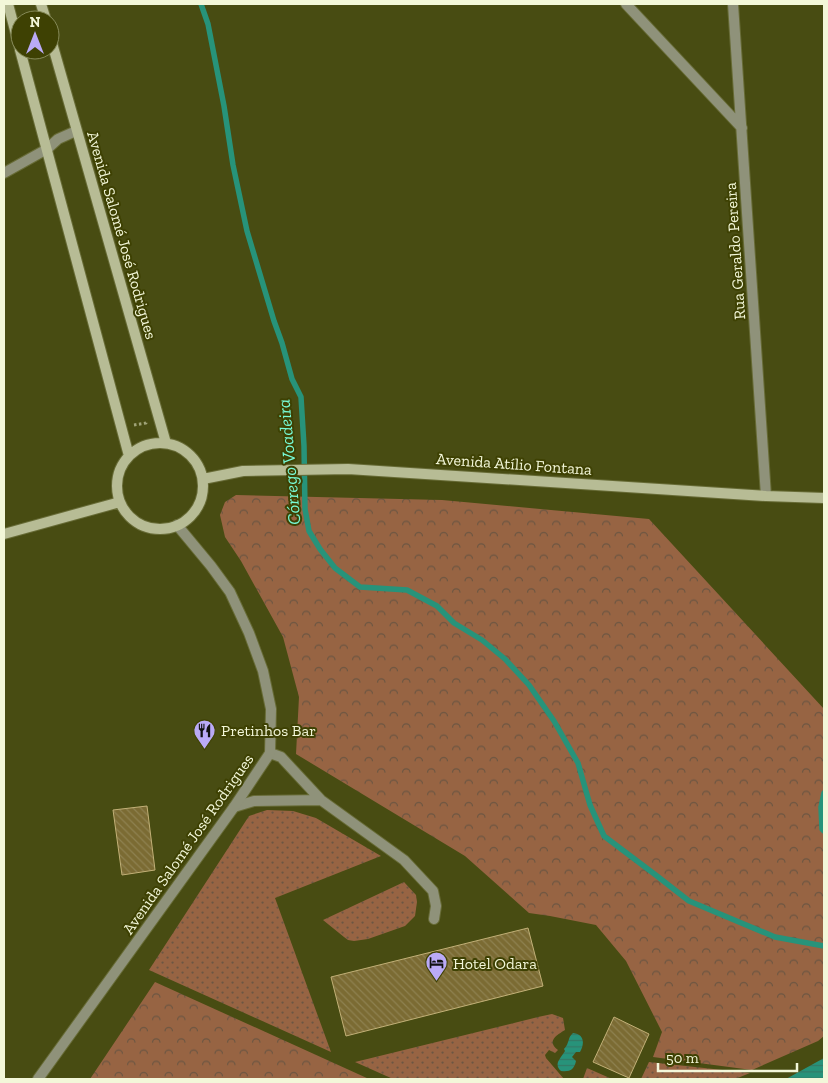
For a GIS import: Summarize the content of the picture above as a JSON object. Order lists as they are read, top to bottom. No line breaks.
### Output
{"streets":{"main road":["Avenida Salomé José Rodrigues","Avenida Atílio Fontana"],"street":["Rua Geraldo Pereira"]},"crossings":[["Avenida Salomé José Rodrigues","Avenida Atílio Fontana"],["Rua Geraldo Pereira","Avenida Atílio Fontana"]],"water":["Córrego Voadeira"],"places":{"restaurant":["Pretinhos Bar"],"hotel":["Hotel Odara"]},"scale_bar":"50 m","north":"top"}
